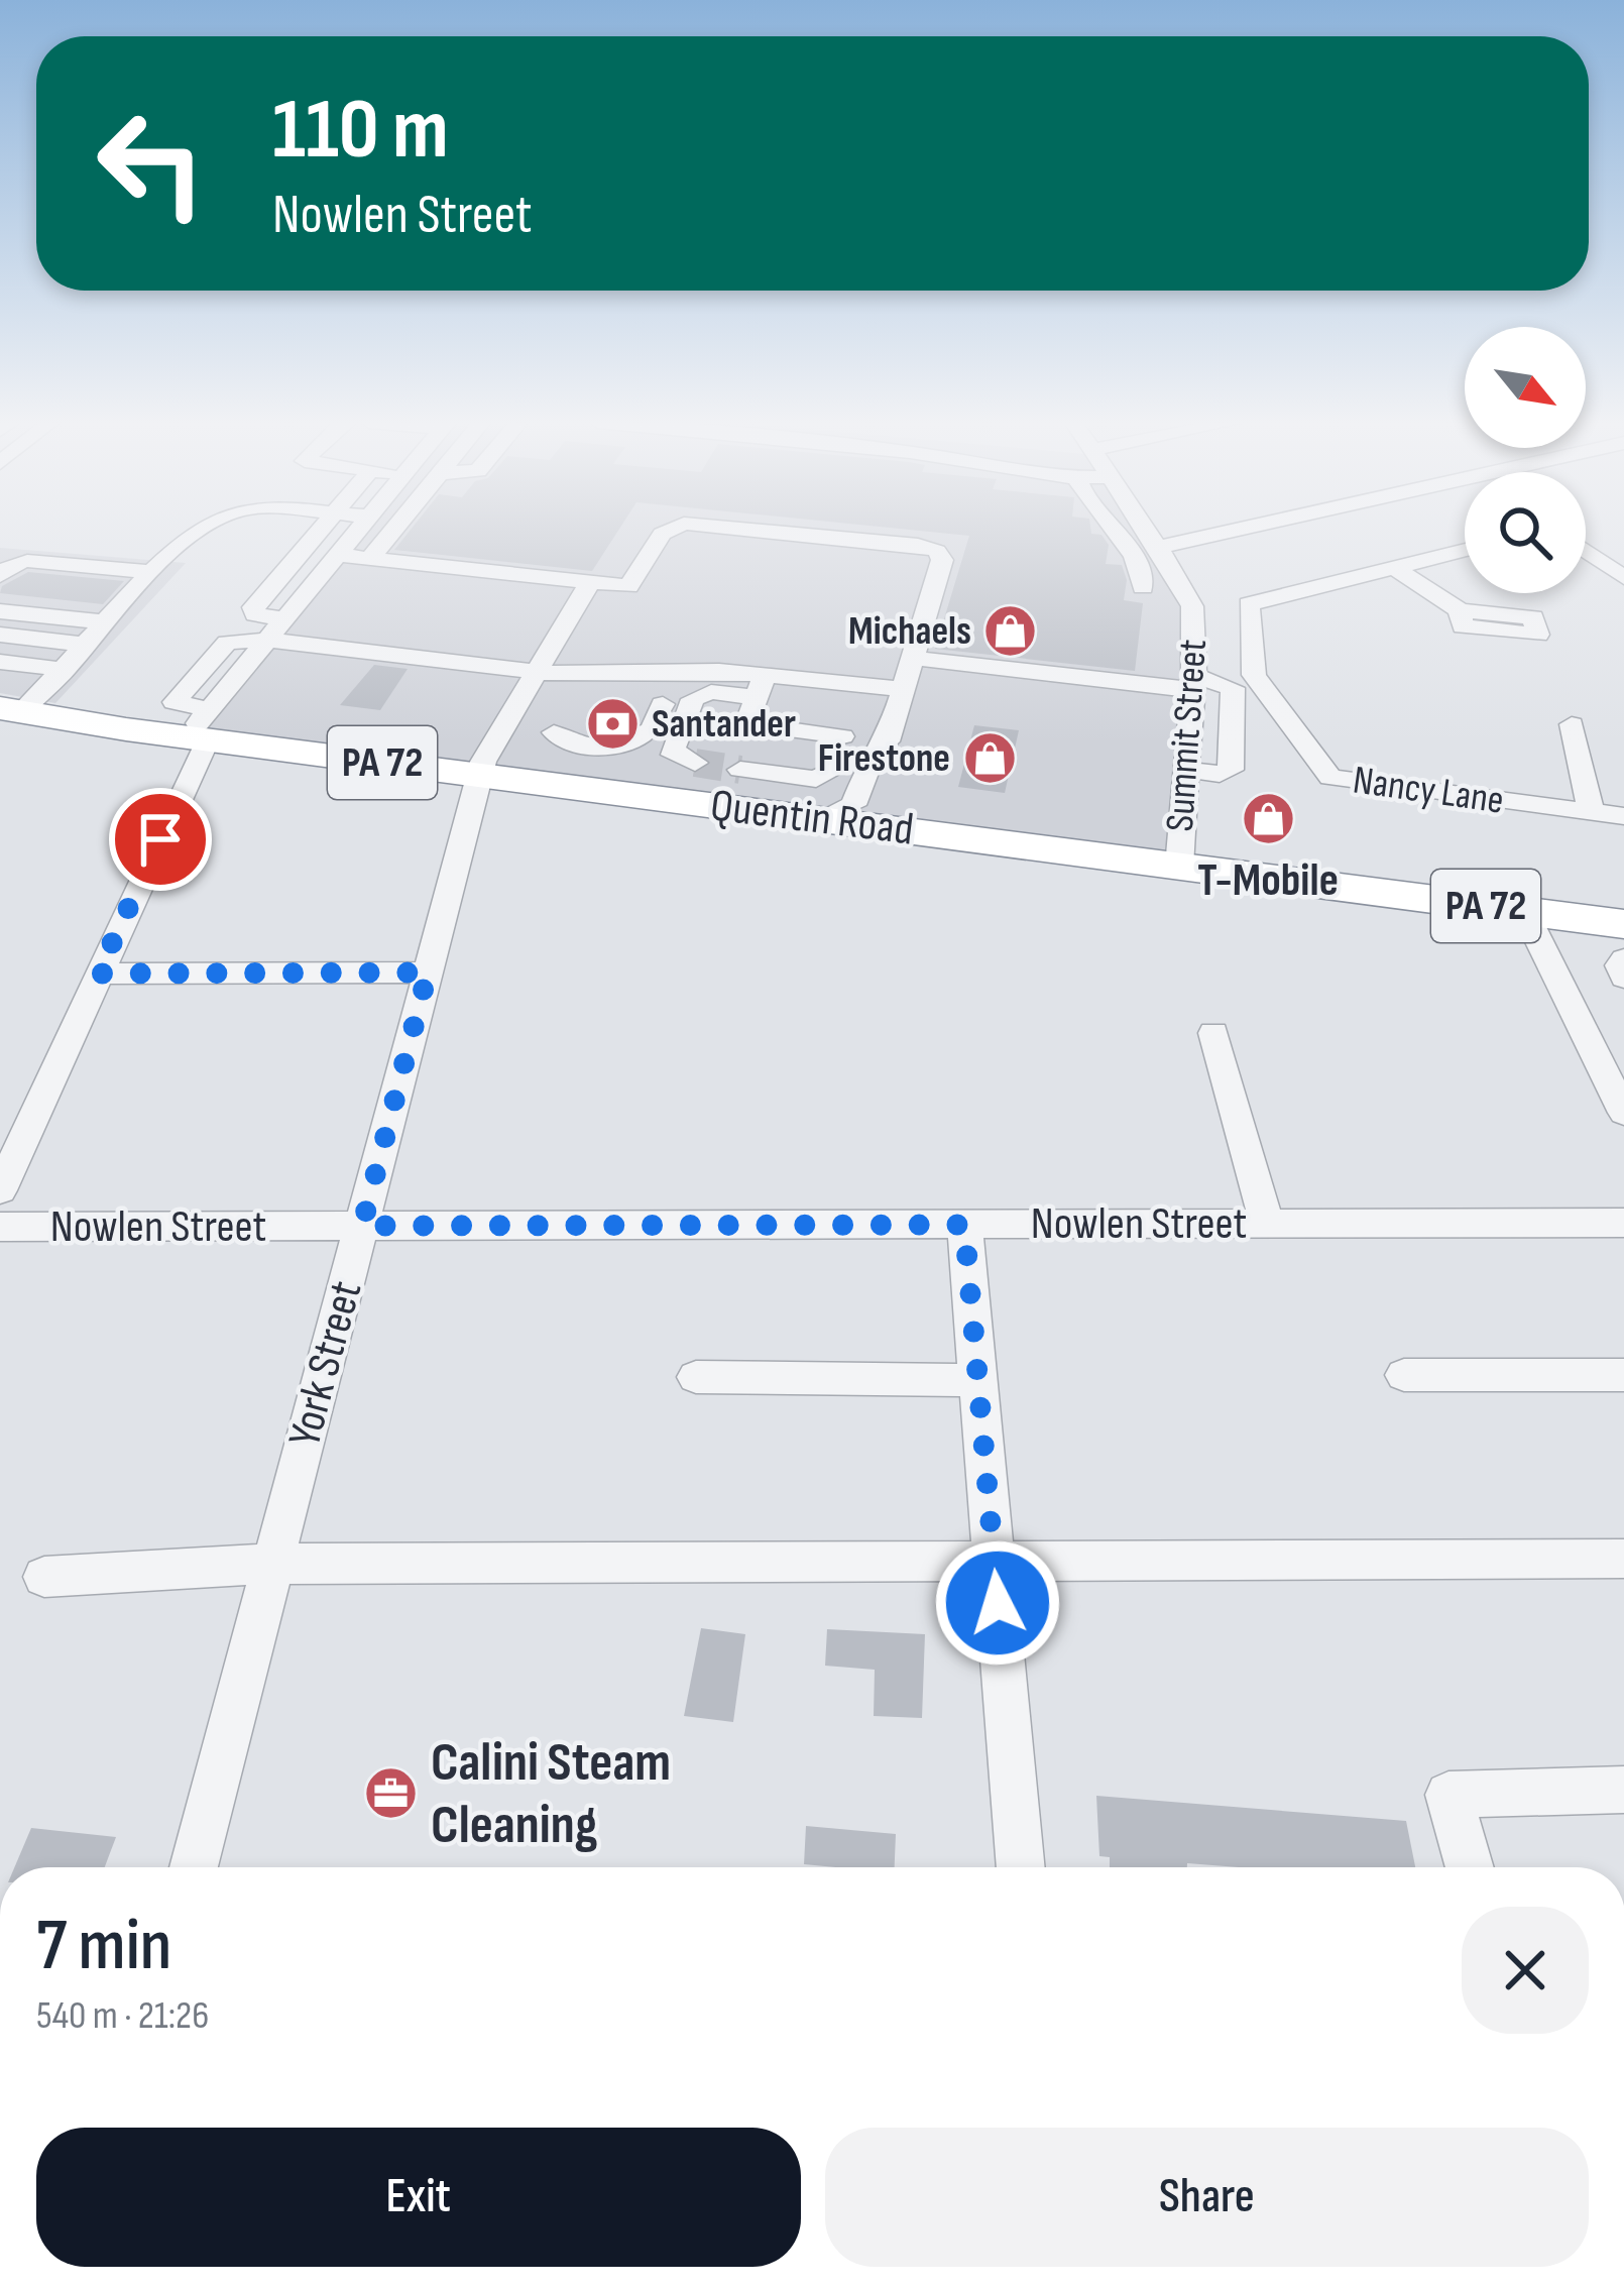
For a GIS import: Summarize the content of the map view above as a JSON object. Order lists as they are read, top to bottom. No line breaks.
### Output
{"streets":{"highway":["PA 72","Quentin Road"],"street":["Summit Street","Nancy Lane","Nowlen Street","York Street"]},"crossings":[["Summit Street","Nancy Lane"],["Summit Street","Quentin Road"],["Quentin Road","York Street"],["Nowlen Street","York Street"]],"places":{"shop":["Michaels","Firestone","T-Mobile"],"bank":["Santander"],"office":["Calini Steam Cleaning"]},"north":"bottom right","page":{"turn":["110 m","Nowlen Street"],"heading":["7 min","540 m · 21:26"],"buttons":["Exit","Share"]}}
